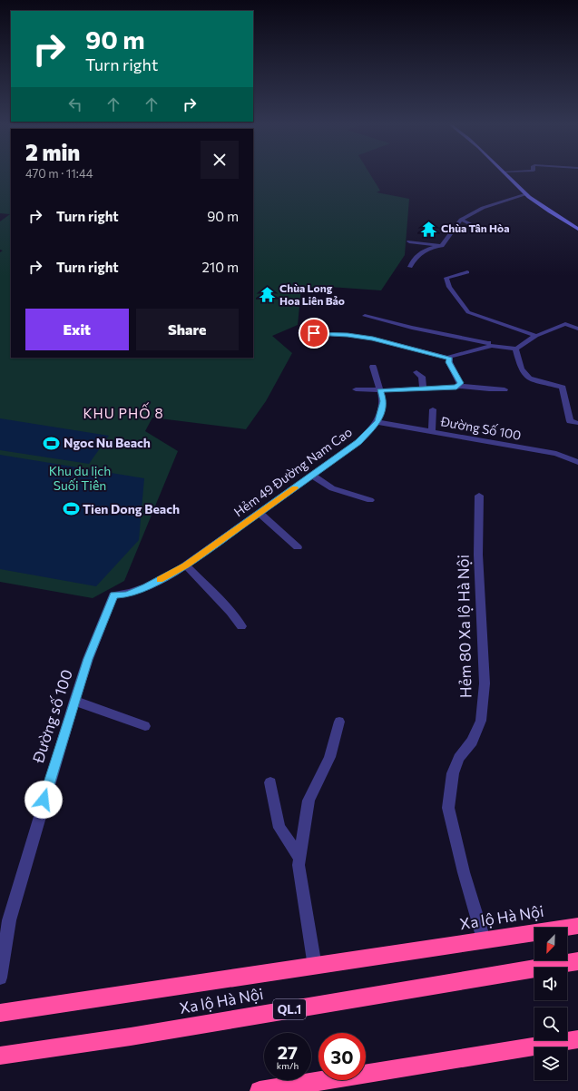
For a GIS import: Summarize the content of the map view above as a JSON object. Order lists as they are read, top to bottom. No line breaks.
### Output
{"streets":{"highway":["Xa lộ Hà Nội","QL.1"],"street":["Đường Số 100","Hẻm 49 Đường Nam Cao","Hẻm 80 Xa lộ Hà Nội","Đường số 100"]},"crossings":[["Đường Số 100","Hẻm 49 Đường Nam Cao"],["Hẻm 49 Đường Nam Cao","Đường số 100"],["Hẻm 80 Xa lộ Hà Nội","Xa lộ Hà Nội"]],"districts":["KHU PHỐ 8"],"parks":["Khu du lịch Suối Tiên"],"places":{"temple":["Chùa Tân Hòa","Chùa Long Hoa Liên Bảo"],"sports":["Ngoc Nu Beach","Tien Dong Beach"]},"north":"bottom left","page":{"turn":["90 m","Turn right"],"heading":["2 min","470 m · 11:44"],"list":[{"name":"Turn right","value":"90 m"},{"name":"Turn right","value":"210 m"}],"buttons":["Exit","Share"],"speed":"27 km/h","limit":"30"}}
